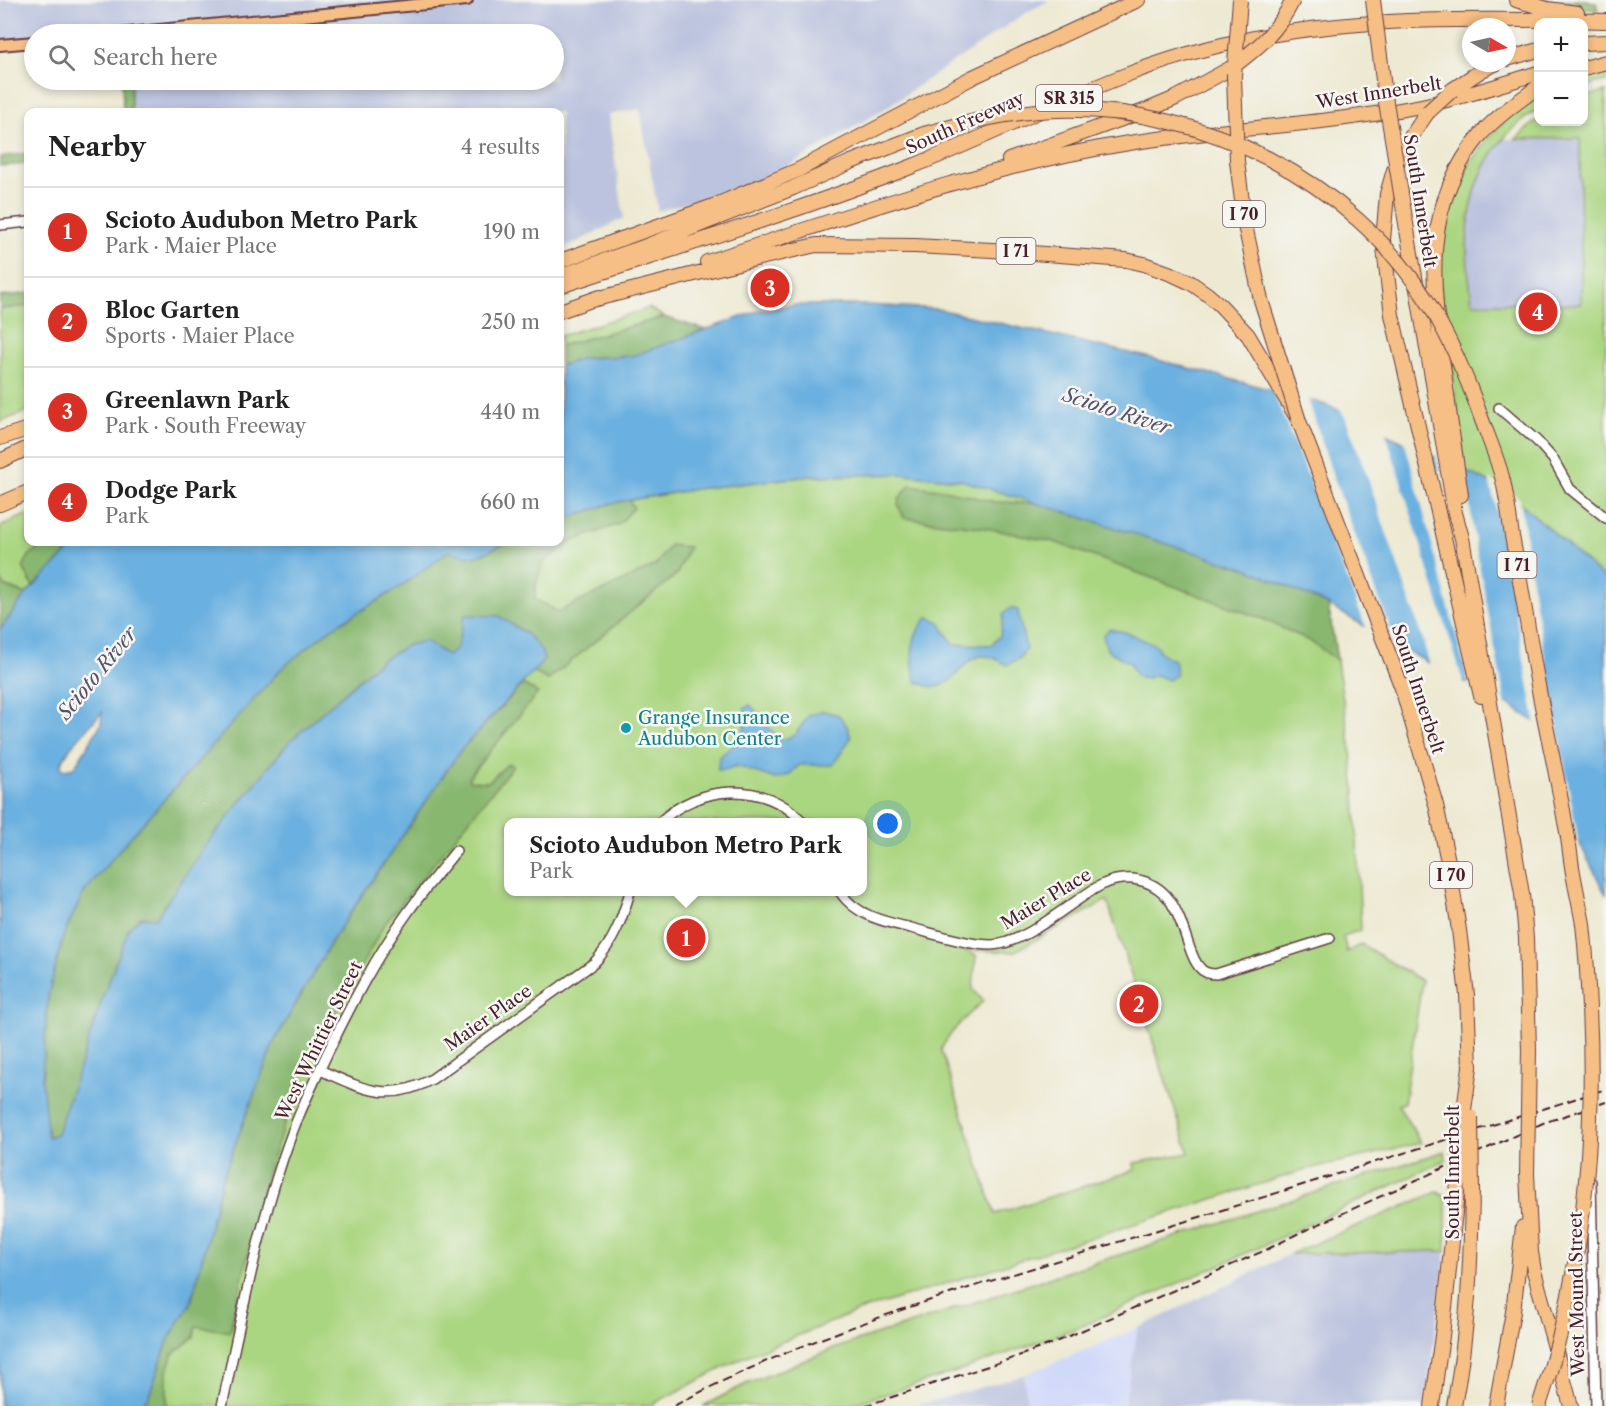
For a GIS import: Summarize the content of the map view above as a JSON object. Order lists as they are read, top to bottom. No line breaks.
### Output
{"streets":{"highway":["West Innerbelt","SR 315","South Freeway","South Innerbelt","I 70","I 71"],"street":["Maier Place","West Whittier Street","West Mound Street"]},"crossings":[["South Innerbelt","I 71"],["Maier Place","West Whittier Street"]],"water":["Scioto River"],"places":["Grange Insurance Audubon Center"],"north":"right","page":{"map_buttons":["+","−"],"search":"Search here","heading":["Nearby","4 results"],"list":[{"mark":"1","name":"Scioto Audubon Metro Park","note":"Park · Maier Place","value":"190 m"},{"mark":"2","name":"Bloc Garten","note":"Sports · Maier Place","value":"250 m"},{"mark":"3","name":"Greenlawn Park","note":"Park · South Freeway","value":"440 m"},{"mark":"4","name":"Dodge Park","note":"Park","value":"660 m"}],"pins":["3","4","1","2"],"popup":["Scioto Audubon Metro Park","Park"]}}
